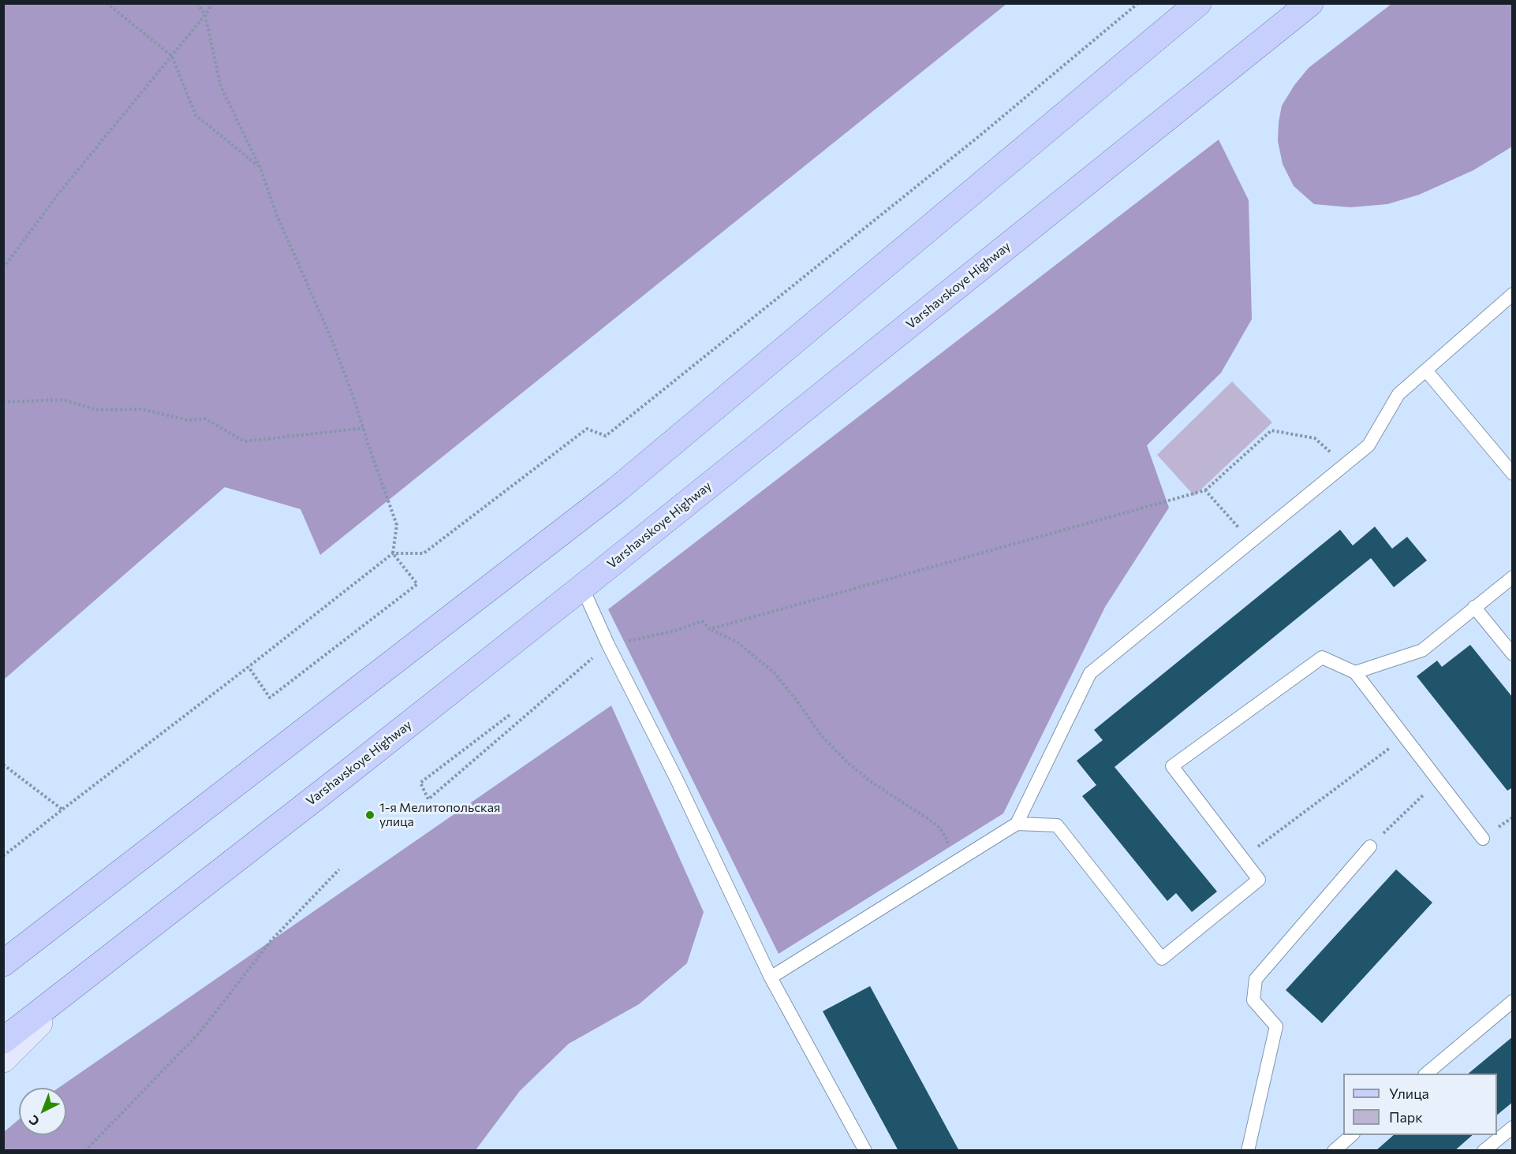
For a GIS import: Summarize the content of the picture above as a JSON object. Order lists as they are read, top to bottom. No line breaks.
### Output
{"streets":{"main road":["Varshavskoye Highway"]},"places":["1-я Мелитопольская улица"],"legend":["Улица","Парк"],"north":"bottom left"}
